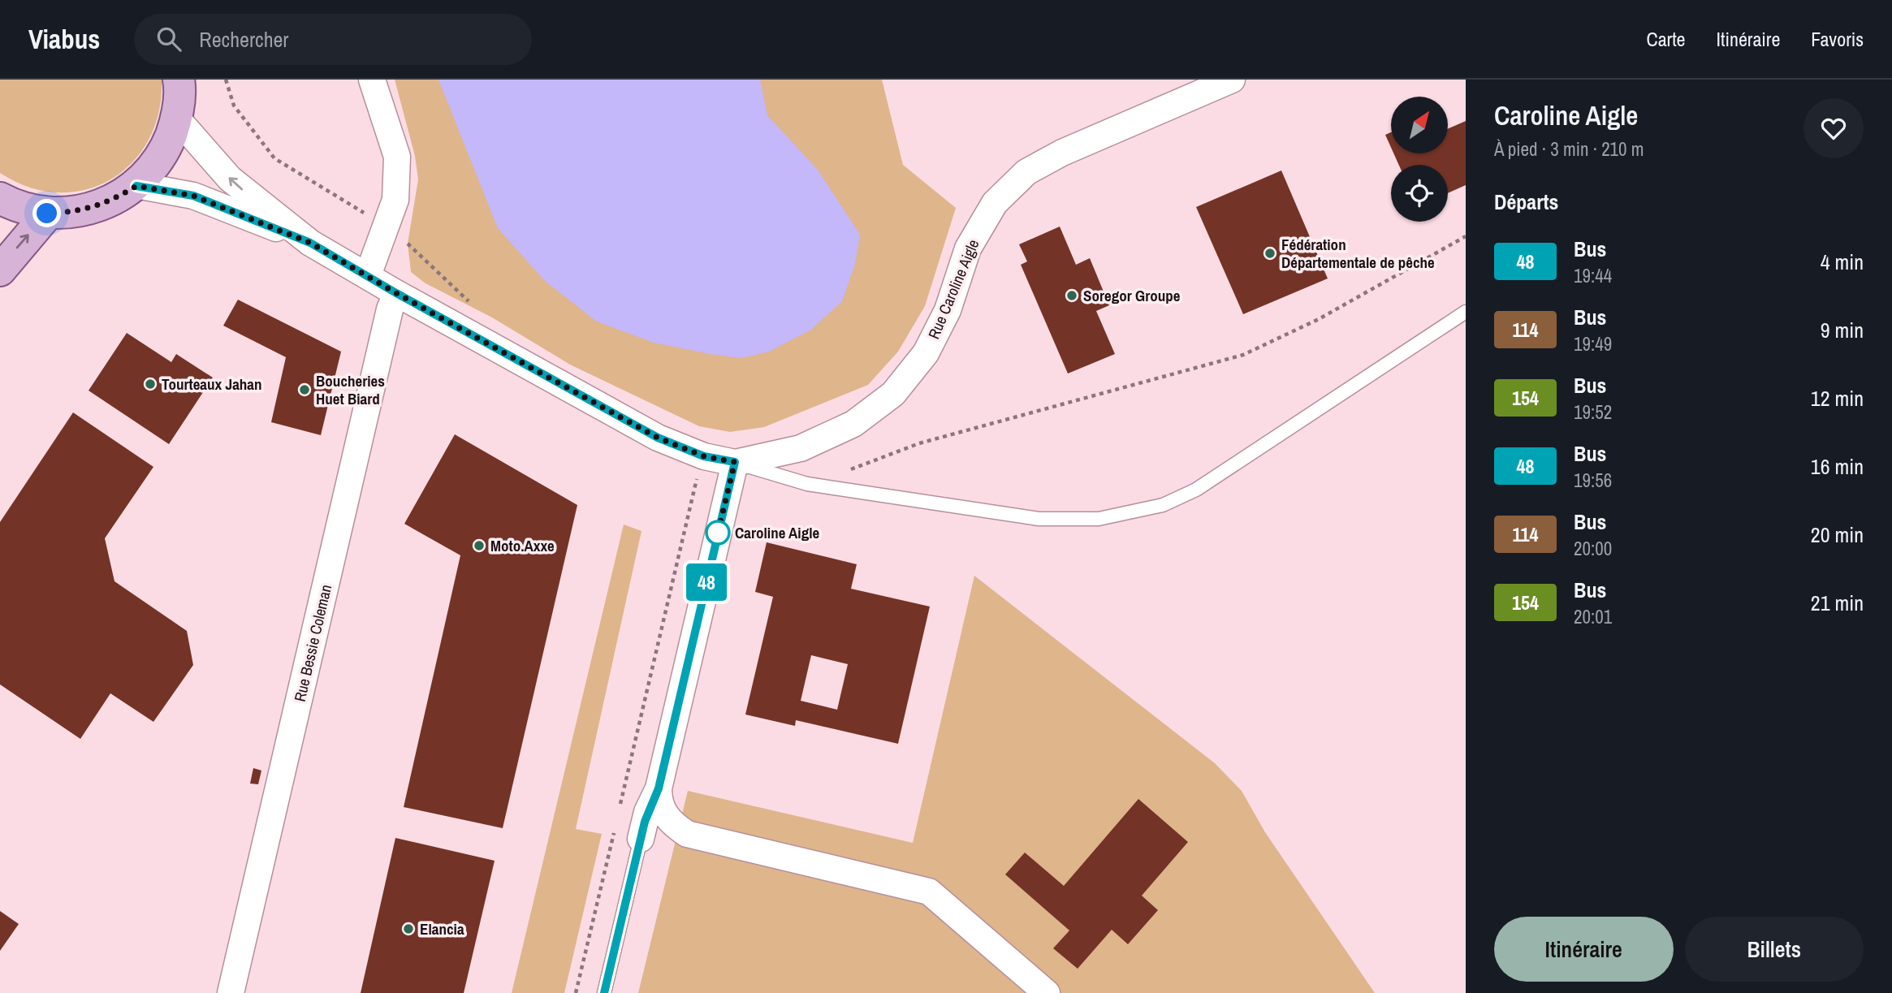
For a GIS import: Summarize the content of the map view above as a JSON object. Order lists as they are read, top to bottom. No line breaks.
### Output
{"streets":{"street":["Rue Caroline Aigle","Rue Bessie Coleman"]},"places":["Fédération Départementale de pêche","Soregor Groupe","Tourteaux Jahan","Boucheries Huet Biard","Caroline Aigle","Moto.Axxe","Elancia"],"lines":["bus line 48"],"north":"top right","page":{"header":"Viabus","search":"Rechercher","nav":["Carte","Itinéraire","Favoris"],"on_map":"48","heading":[["Caroline Aigle","À pied · 3 min · 210 m"],"Départs"],"list":[{"mark":"48","name":"Bus","note":"19:44","value":"4 min"},{"mark":"114","name":"Bus","note":"19:49","value":"9 min"},{"mark":"154","name":"Bus","note":"19:52","value":"12 min"},{"mark":"48","name":"Bus","note":"19:56","value":"16 min"},{"mark":"114","name":"Bus","note":"20:00","value":"20 min"},{"mark":"154","name":"Bus","note":"20:01","value":"21 min"}],"buttons":["Itinéraire","Billets"]}}
